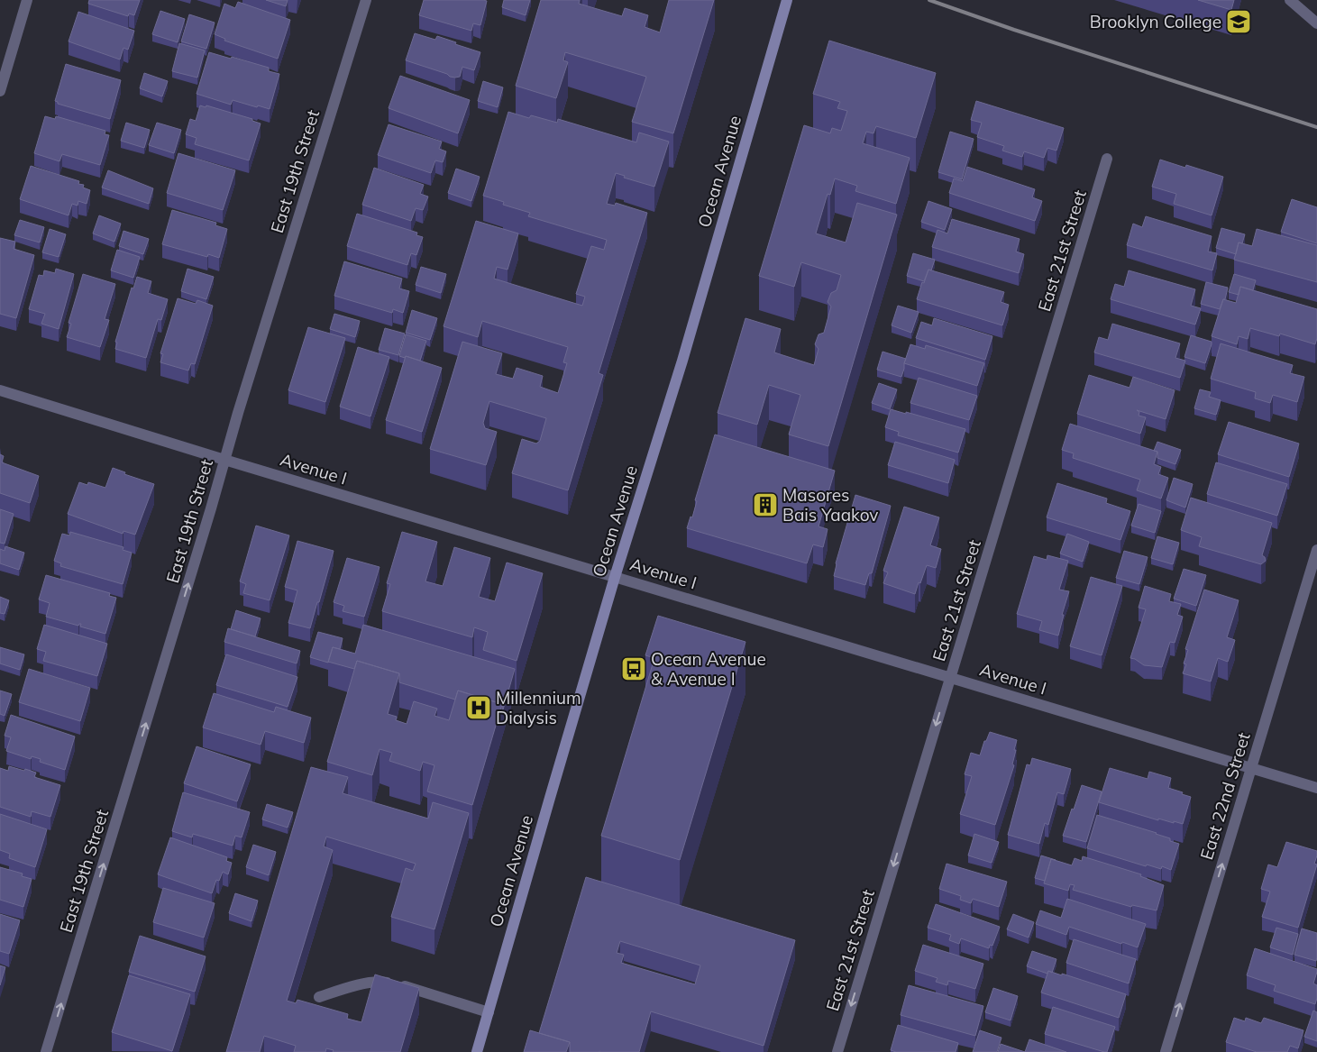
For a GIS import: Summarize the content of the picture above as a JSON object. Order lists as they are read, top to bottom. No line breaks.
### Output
{"streets":{"main road":["Ocean Avenue"],"street":["East 19th Street","East 21st Street","Avenue I","East 22nd Street"]},"crossings":[["East 19th Street","Avenue I"],["Ocean Avenue","Avenue I"],["East 21st Street","Avenue I"],["Avenue I","East 22nd Street"]],"one_way":["East 19th Street","East 21st Street","East 22nd Street"],"places":{"school or university":["Brooklyn College"],"building":["Masores Bais Yaakov"],"bus stop":["Ocean Avenue & Avenue I"],"hospital":["Millennium Dialysis"]}}
